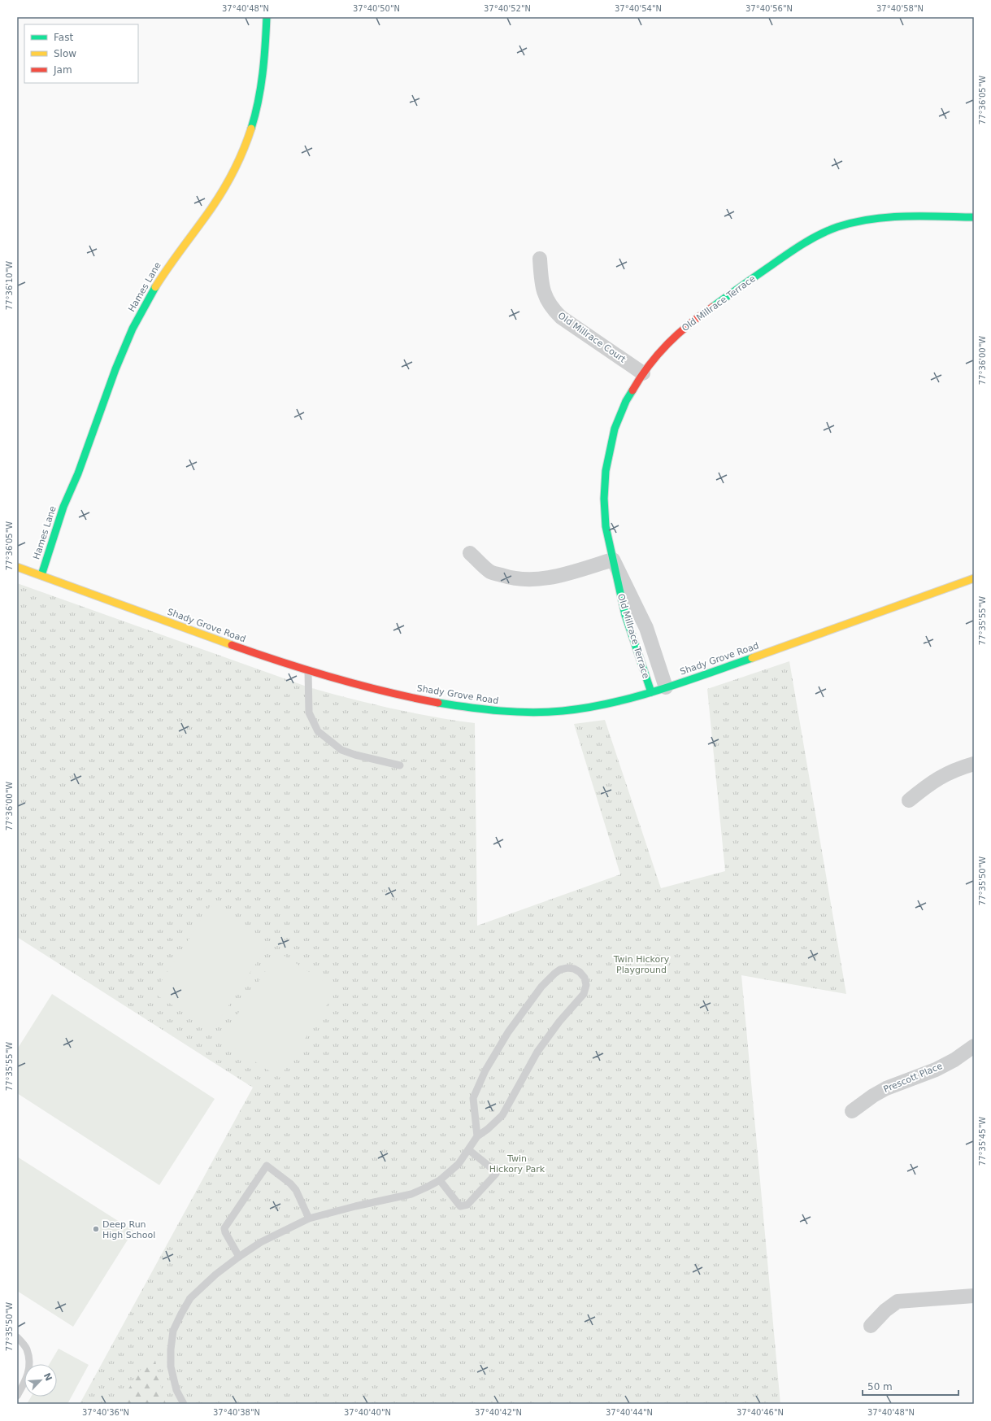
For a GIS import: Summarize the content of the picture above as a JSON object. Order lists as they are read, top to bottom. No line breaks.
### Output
{"streets":{"street":["Hames Lane","Old Millrace Terrace","Old Millrace Court","Shady Grove Road","Prescott Place"]},"crossings":[["Hames Lane","Shady Grove Road"],["Old Millrace Terrace","Old Millrace Court"],["Old Millrace Terrace","Shady Grove Road"]],"parks":["Twin Hickory Playground","Twin Hickory Park"],"places":["Deep Run High School"],"legend":["Fast","Slow","Jam"],"scale_bar":"50 m","north":"top right","coordinates":["37°40'48\"N","37°40'50\"N","37°40'52\"N","37°40'54\"N","37°40'56\"N","37°40'58\"N","77°36'05\"W","77°36'10\"W","77°36'00\"W","77°35'55\"W","77°35'50\"W","77°35'45\"W","37°40'36\"N","37°40'38\"N","37°40'40\"N","37°40'42\"N","37°40'44\"N","37°40'46\"N"]}
